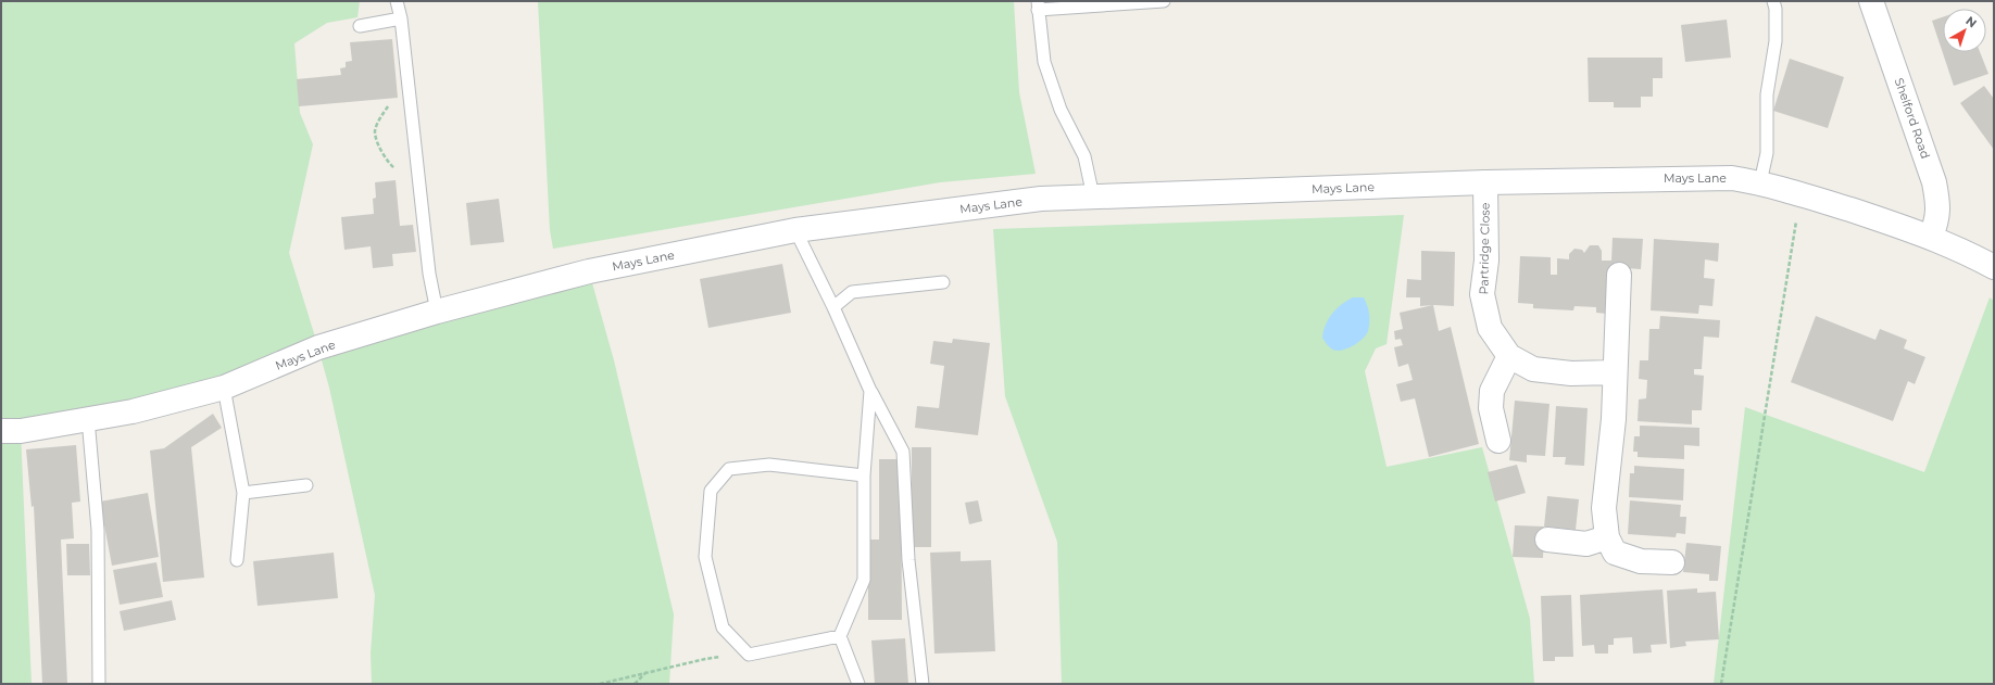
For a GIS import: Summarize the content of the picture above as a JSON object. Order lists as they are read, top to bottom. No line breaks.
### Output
{"streets":{"street":["Shelford Road","Mays Lane","Partridge Close"]},"crossings":[["Shelford Road","Mays Lane"],["Mays Lane","Partridge Close"]],"north":"top right"}
